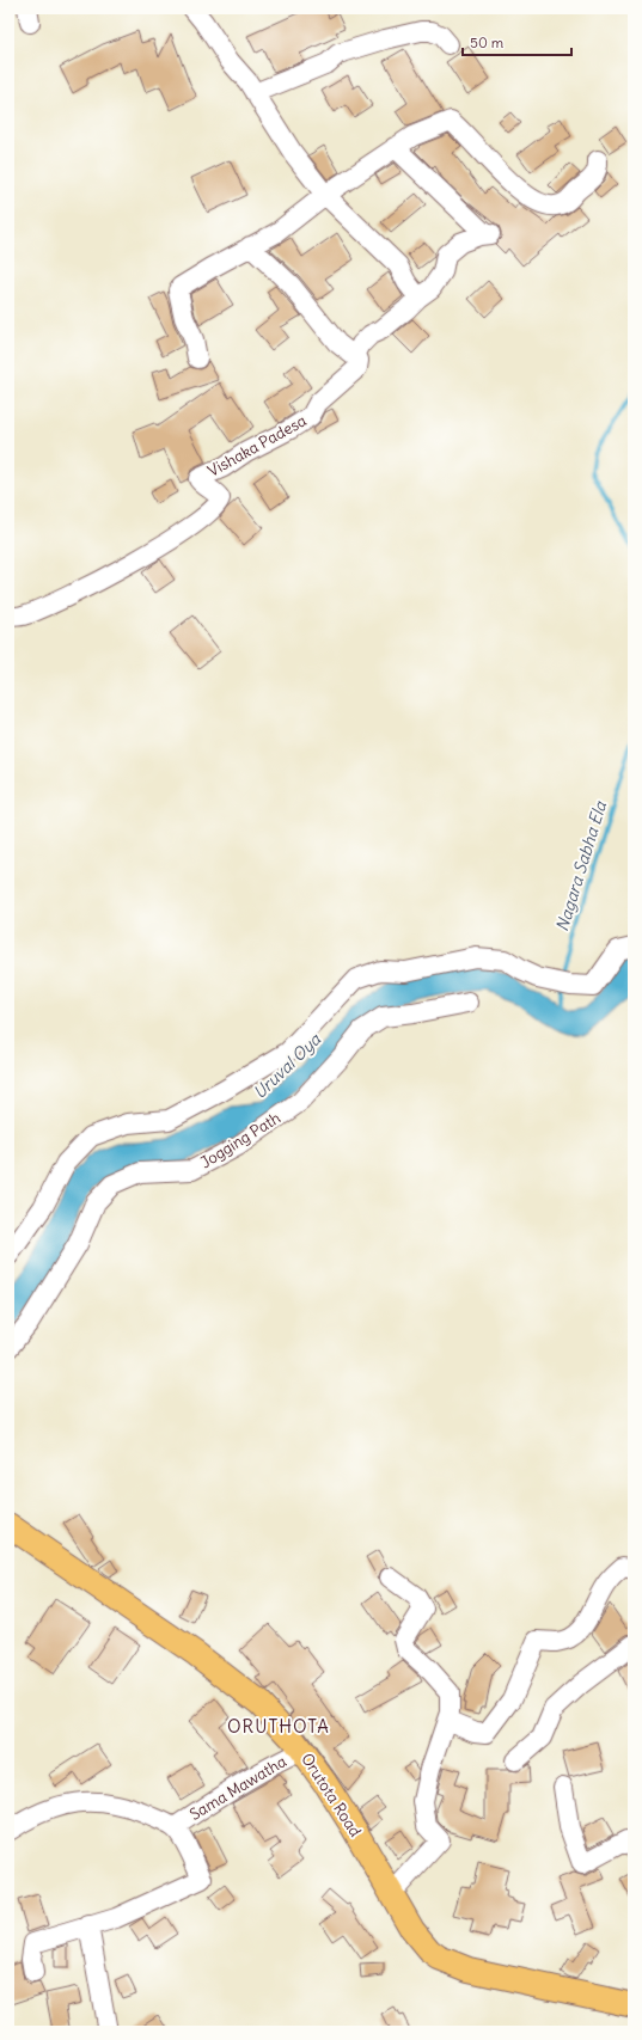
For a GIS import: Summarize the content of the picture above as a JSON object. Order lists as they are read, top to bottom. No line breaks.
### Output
{"streets":{"main road":["Orutota Road"],"street":["Vishaka Padesa","Jogging Path","Sama Mawatha"]},"crossings":[["Sama Mawatha","Orutota Road"]],"districts":["ORUTHOTA"],"water":["Nagara Sabha Ela","Uruval Oya"],"scale_bar":"50 m"}
